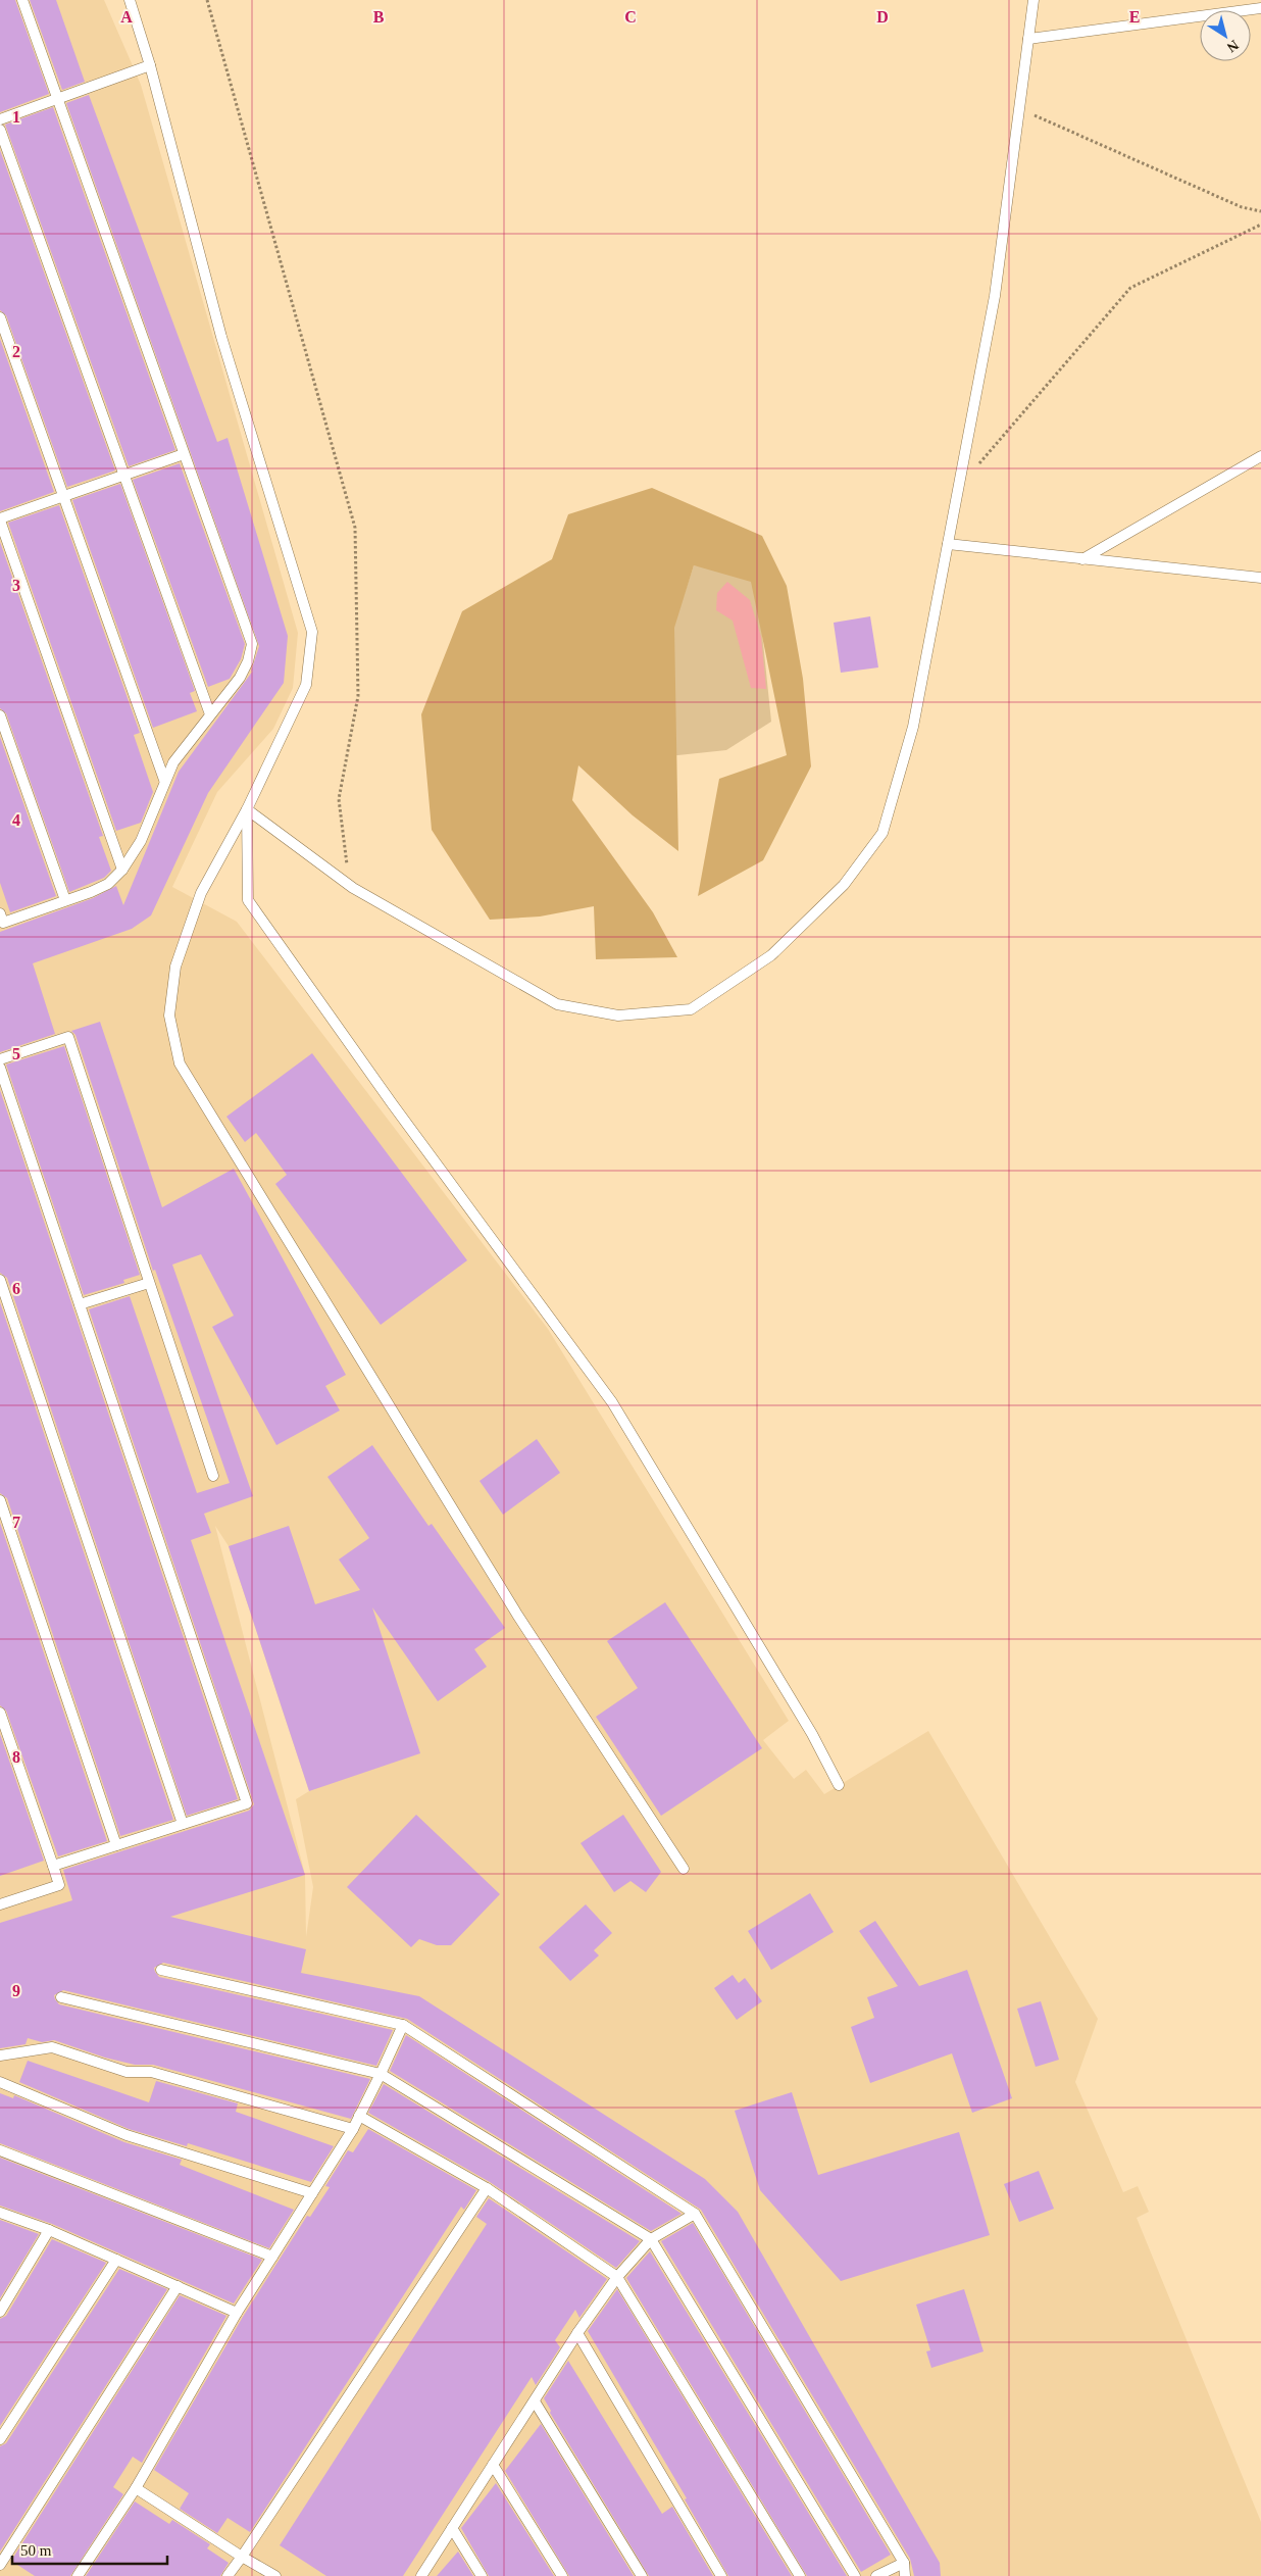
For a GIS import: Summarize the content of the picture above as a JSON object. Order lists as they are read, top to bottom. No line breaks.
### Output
{"scale_bar":"50 m","north":"bottom right","grid":{"columns":["A","B","C","D","E"],"rows":["1","2","3","4","5","6","7","8","9"]}}
